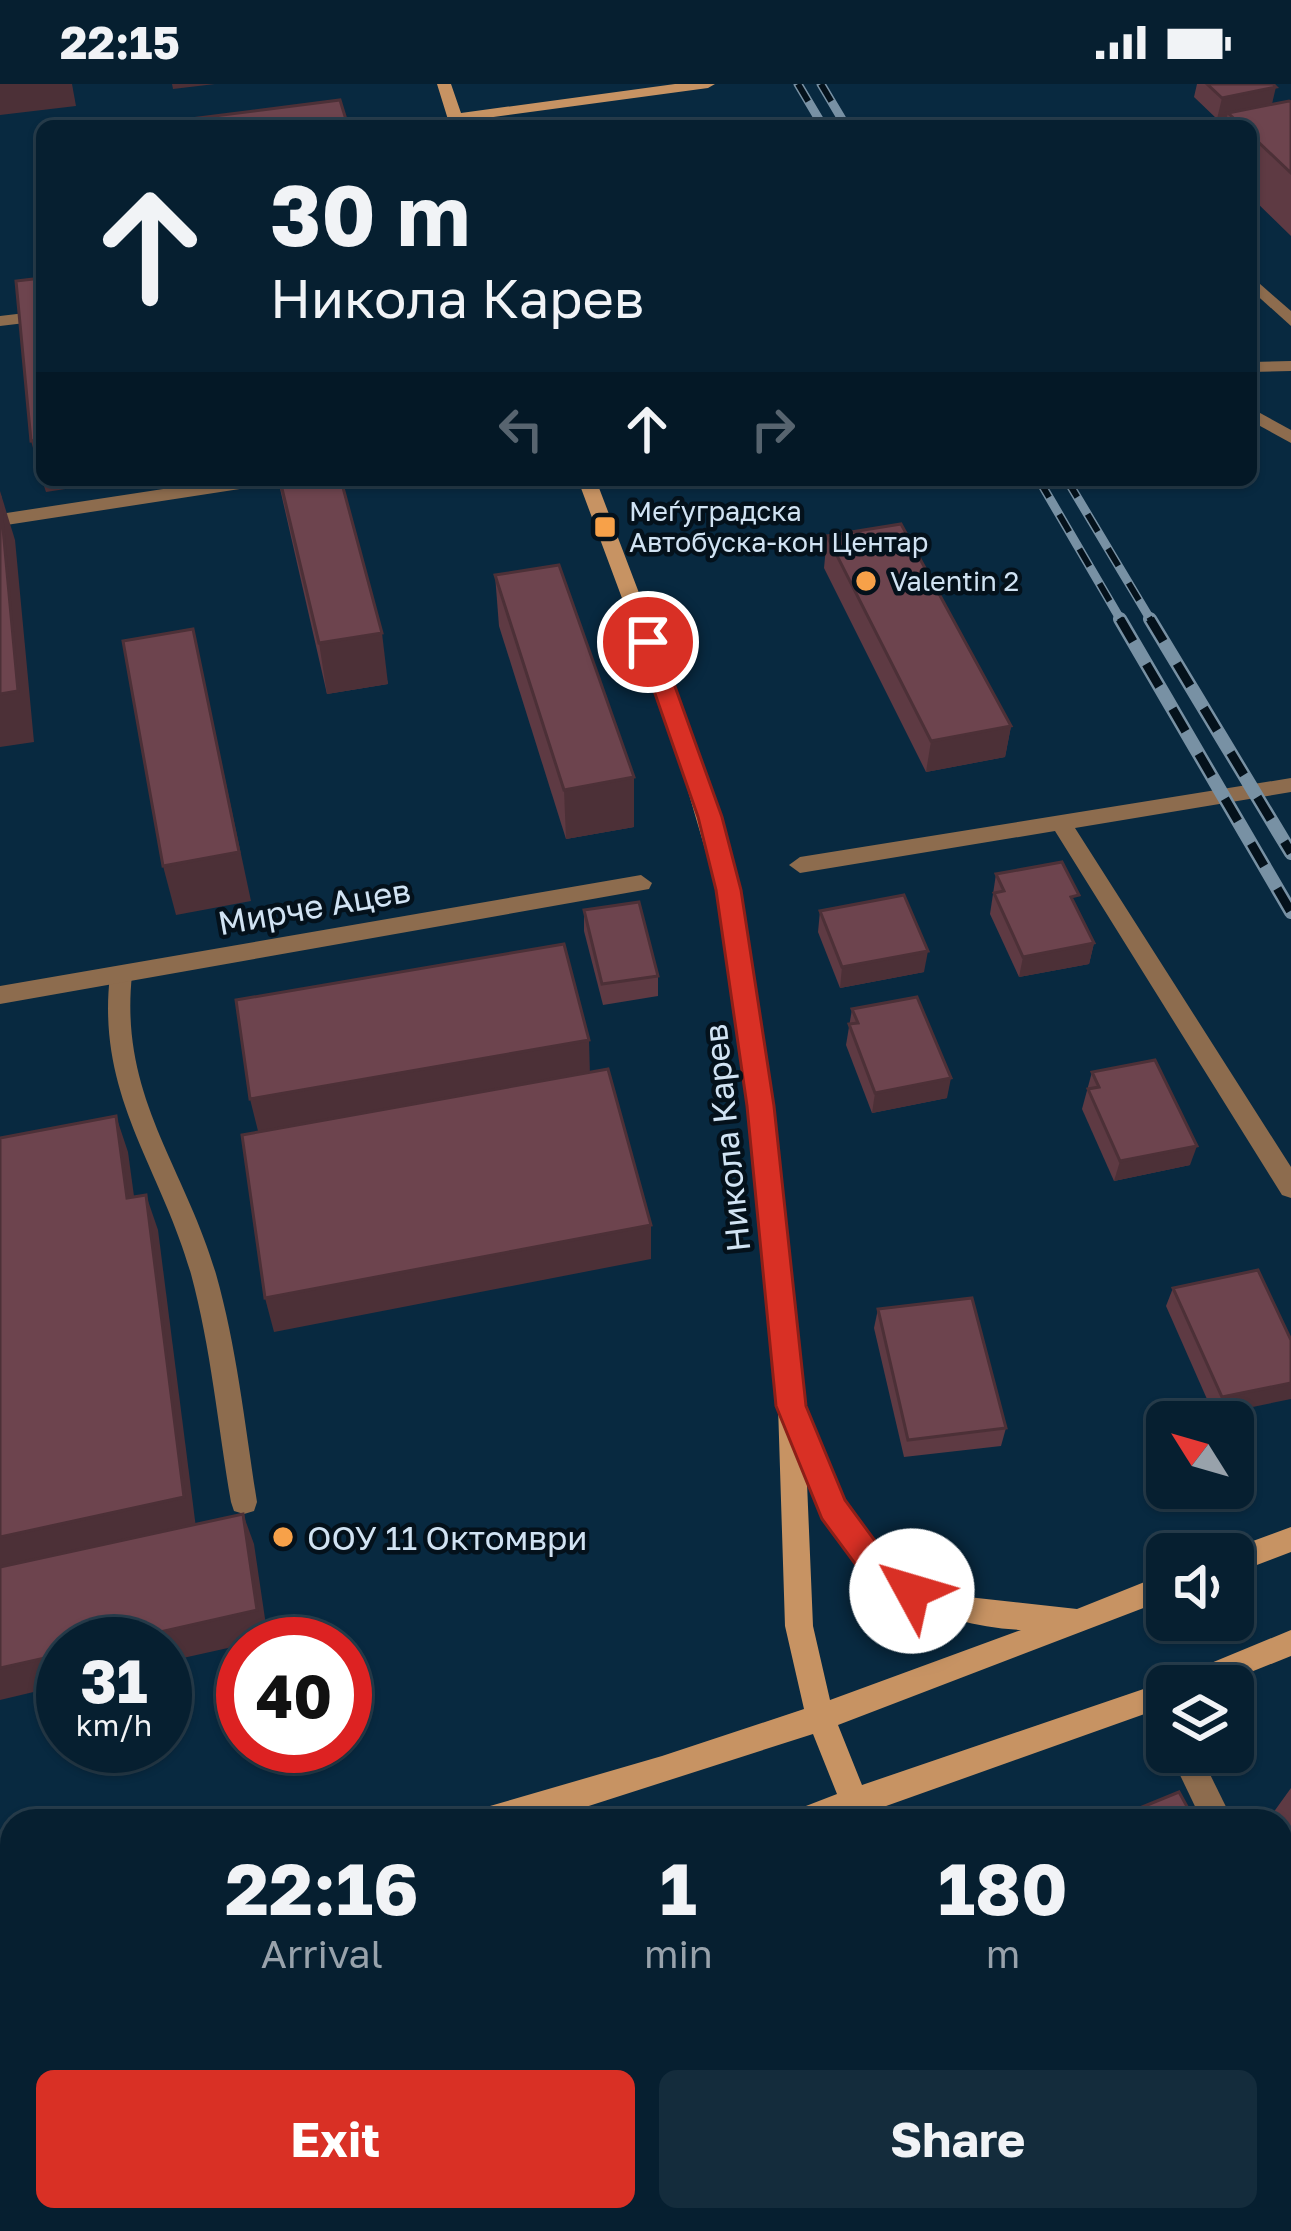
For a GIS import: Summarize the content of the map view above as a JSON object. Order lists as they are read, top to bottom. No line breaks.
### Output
{"streets":{"street":["Мирче Ацев","Никола Карев"]},"places":{"transit":["Меѓуградска Автобуска-кон Центар"],"other":["Valentin 2","ООУ 11 Октомври"]},"north":"top left","page":{"status":"22:15","turn":["30 m","Никола Карев"],"speed":"31 km/h","limit":"40","eta":["22:16","Arrival","1","min","180","m"],"buttons":["Exit","Share"]}}
